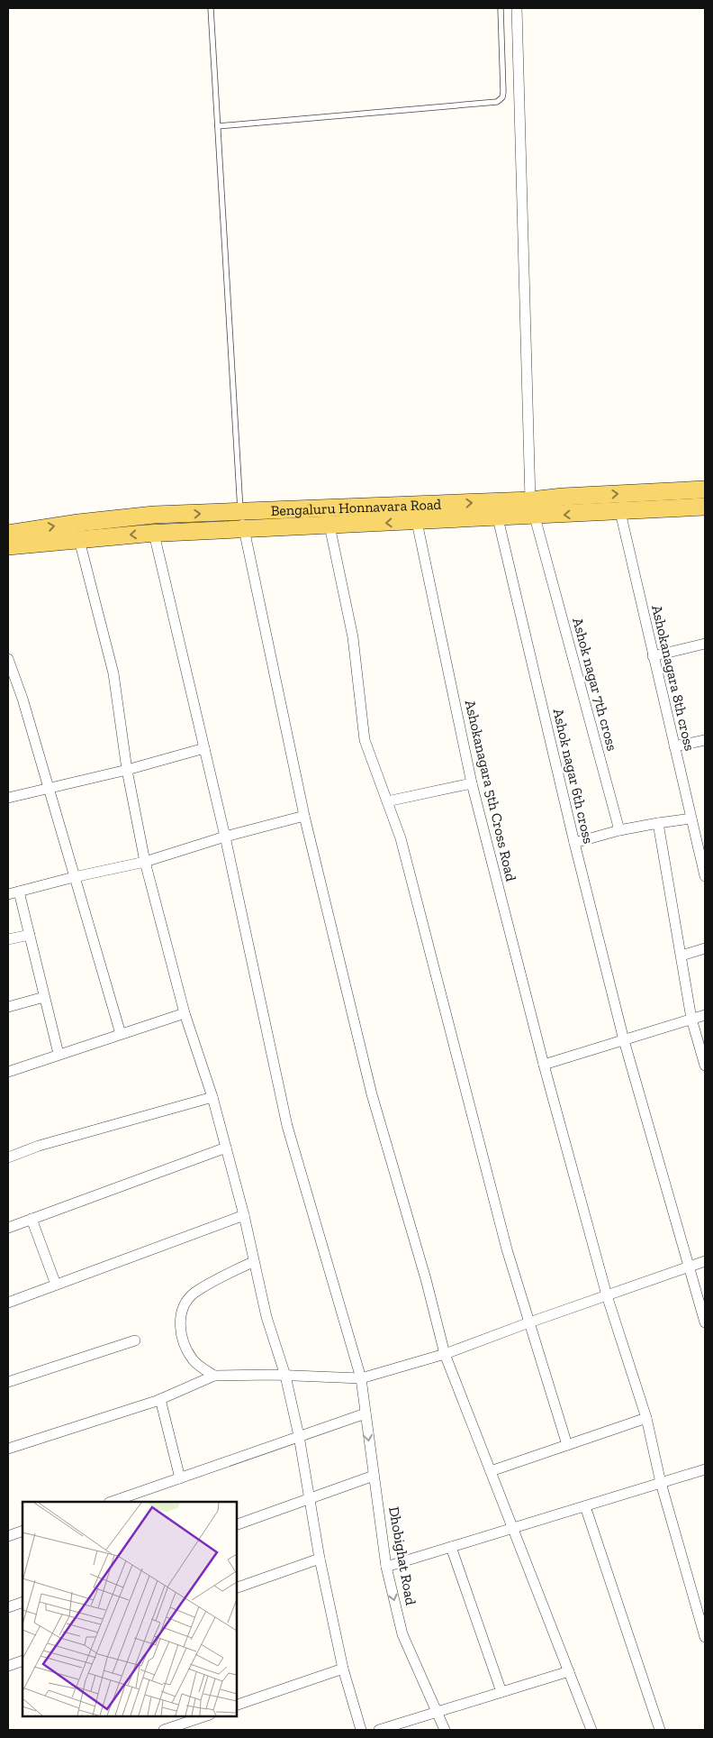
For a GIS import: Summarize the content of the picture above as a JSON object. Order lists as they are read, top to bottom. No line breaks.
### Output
{"streets":{"main road":["Bengaluru Honnavara Road"],"street":["Ashokanagara 8th cross","Ashok nagar 7th cross","Ashok nagar 6th cross","Ashokanagara 5th Cross Road","Dhobighat Road"]},"crossings":[["Bengaluru Honnavara Road","Ashokanagara 8th cross"],["Bengaluru Honnavara Road","Ashok nagar 7th cross"],["Bengaluru Honnavara Road","Ashok nagar 6th cross"],["Bengaluru Honnavara Road","Ashokanagara 5th Cross Road"],["Bengaluru Honnavara Road","Dhobighat Road"]]}
